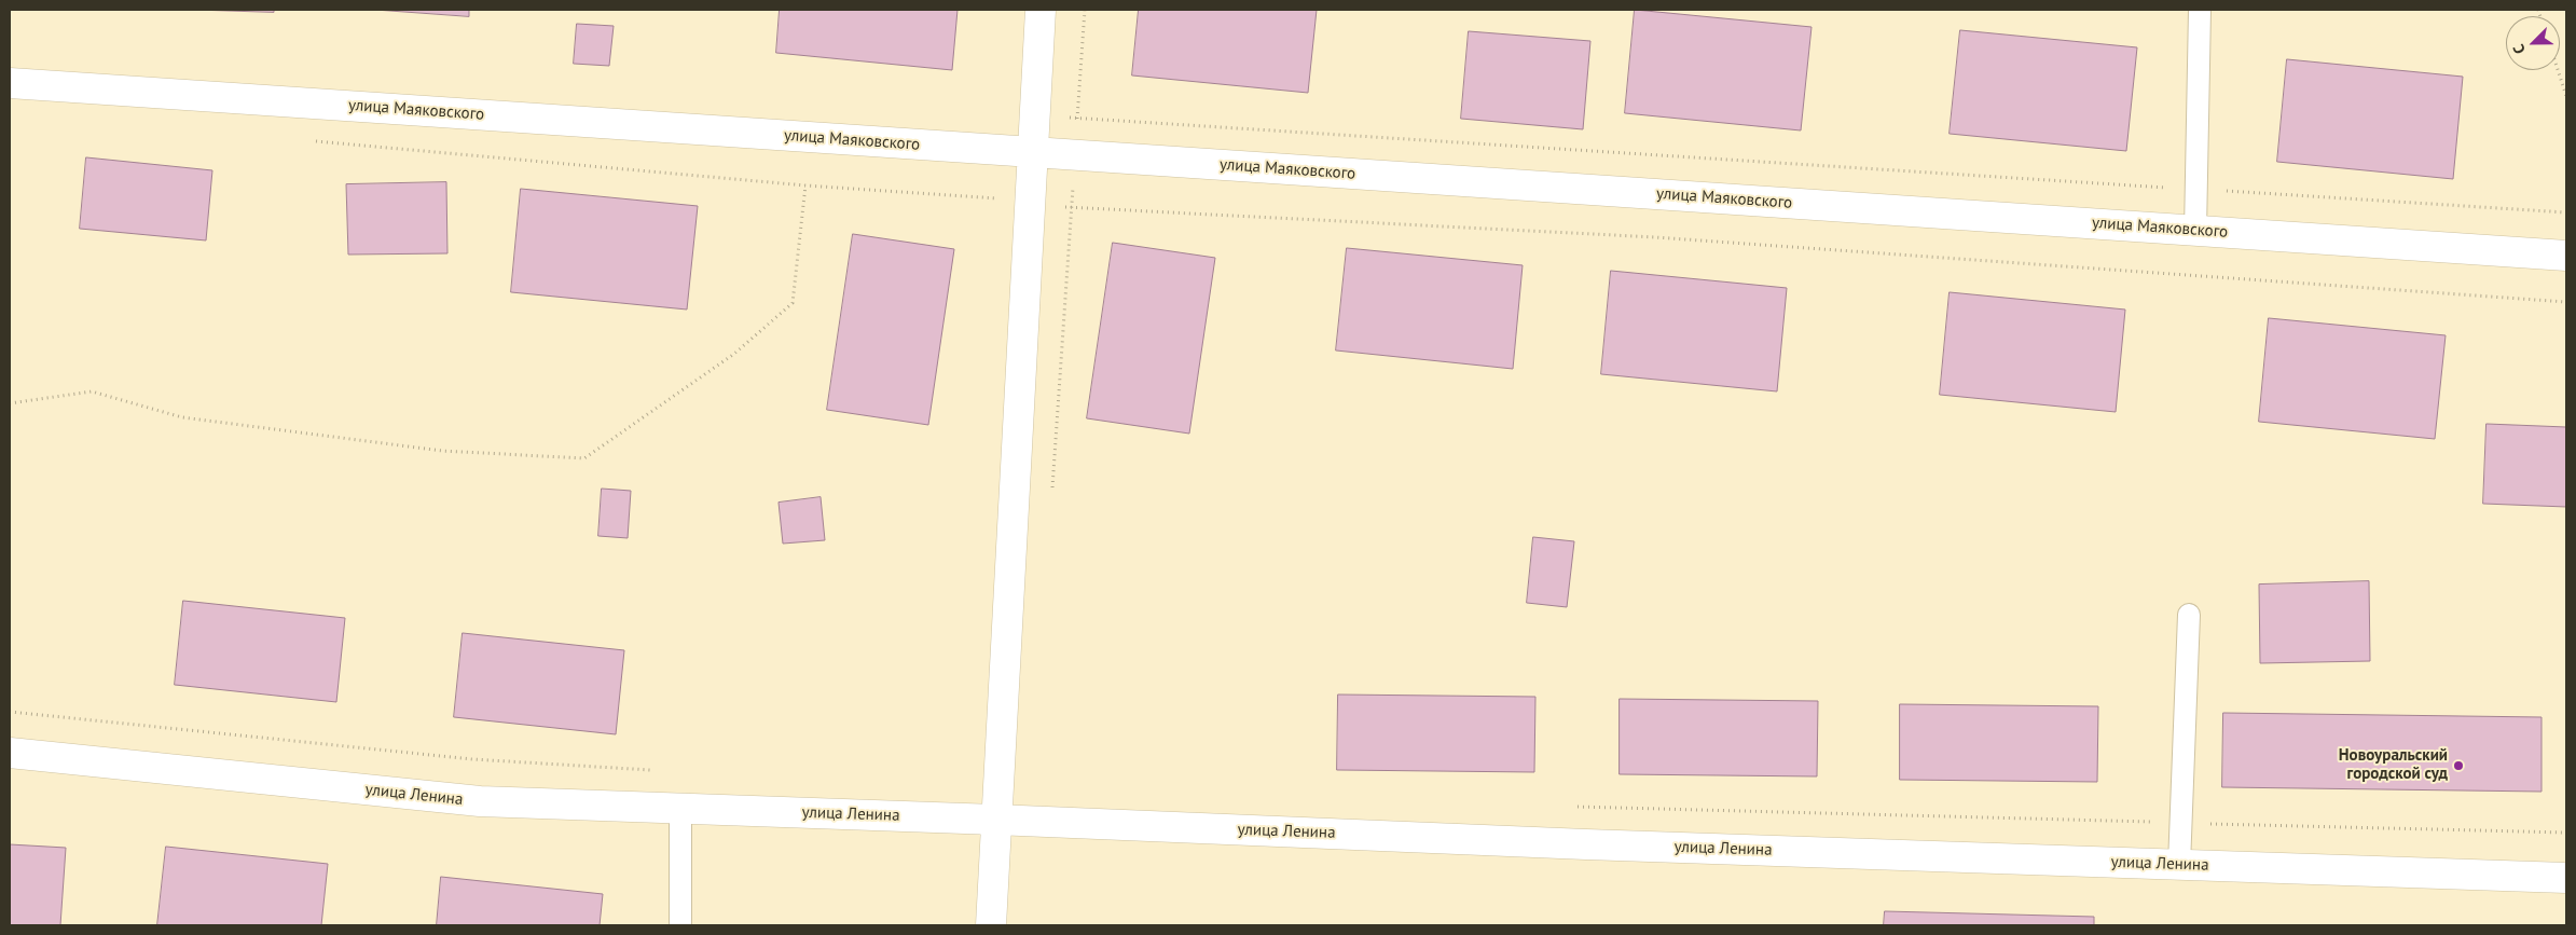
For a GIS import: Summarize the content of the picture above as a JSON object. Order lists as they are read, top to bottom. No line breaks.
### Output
{"streets":{"street":["улица Маяковского","улица Ленина"]},"places":["Новоуральский городской суд"],"north":"bottom left"}
